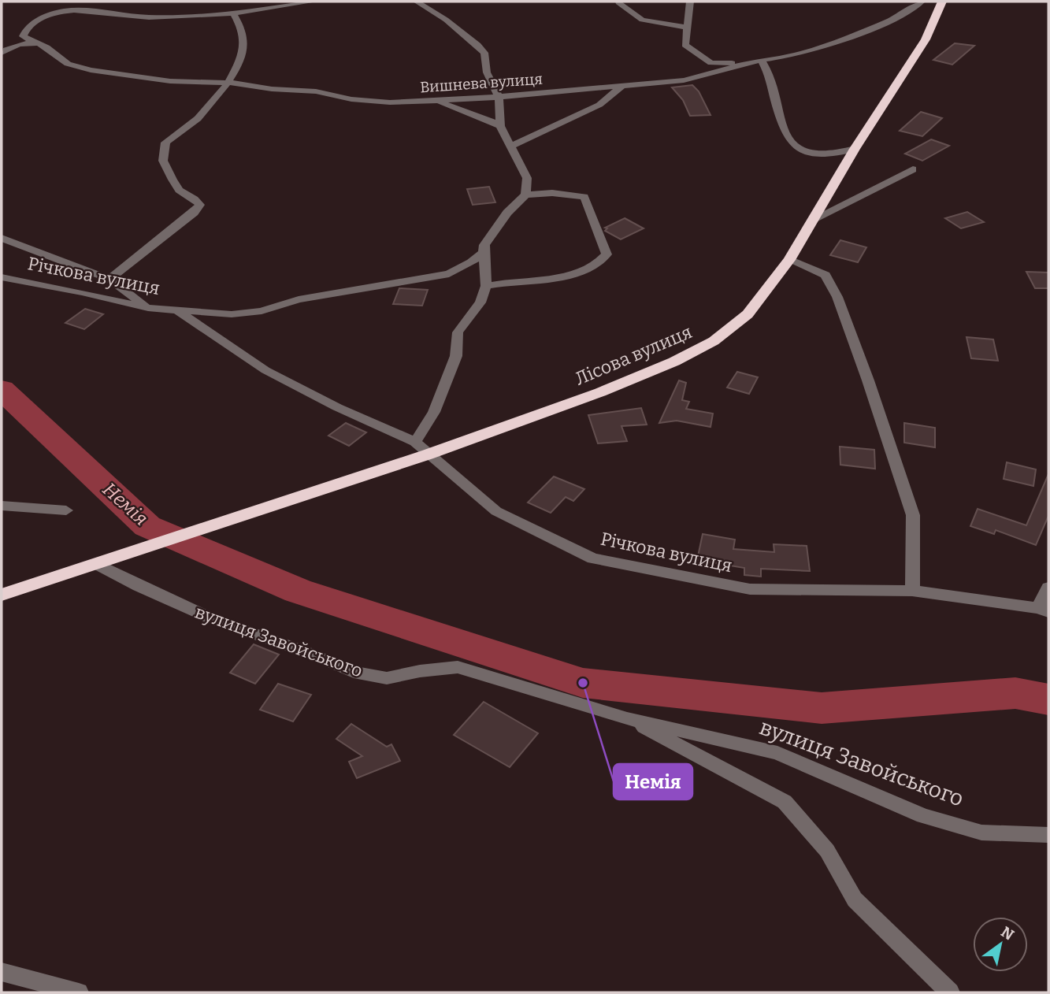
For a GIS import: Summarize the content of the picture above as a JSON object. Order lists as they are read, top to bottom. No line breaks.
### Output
{"streets":{"highway":["Лісова вулиця"],"street":["Вишнева вулиця","Річкова вулиця","вулиця Завойського"]},"crossings":[["Річкова вулиця","Лісова вулиця"],["Лісова вулиця","вулиця Завойського"]],"water":["Немія"],"places":["Немія"],"north":"top right"}
